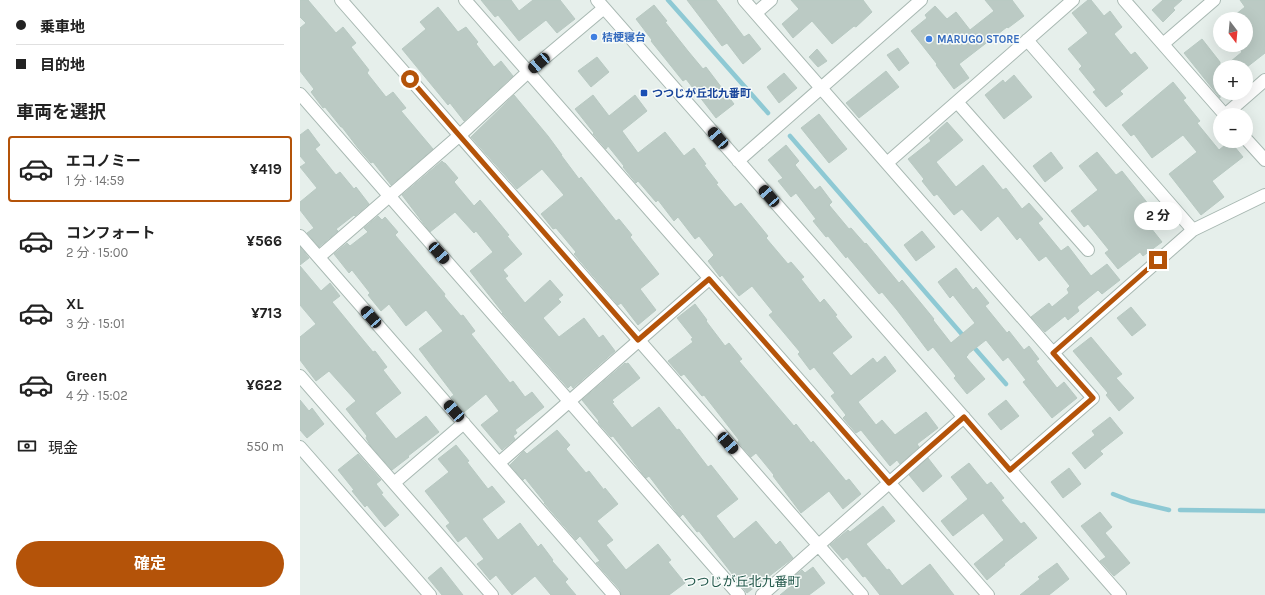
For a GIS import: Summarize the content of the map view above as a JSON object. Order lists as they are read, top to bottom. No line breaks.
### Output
{"districts":["つつじが丘北九番町"],"places":{"other":["桔梗寝台","MARUGO STORE"],"transit":["つつじが丘北九番町"]},"north":"bottom","page":{"banner":["乗車地","目的地"],"map_buttons":["+","−"],"heading":"車両を選択","list":[{"name":"エコノミー","note":"1 分 · 14:59","value":"¥419"},{"name":"コンフォート","note":"2 分 · 15:00","value":"¥566"},{"name":"XL","note":"3 分 · 15:01","value":"¥713"},{"name":"Green","note":"4 分 · 15:02","value":"¥622"}],"bubble":"2 分","pay":["現金","550 m"],"buttons":"確定"}}
